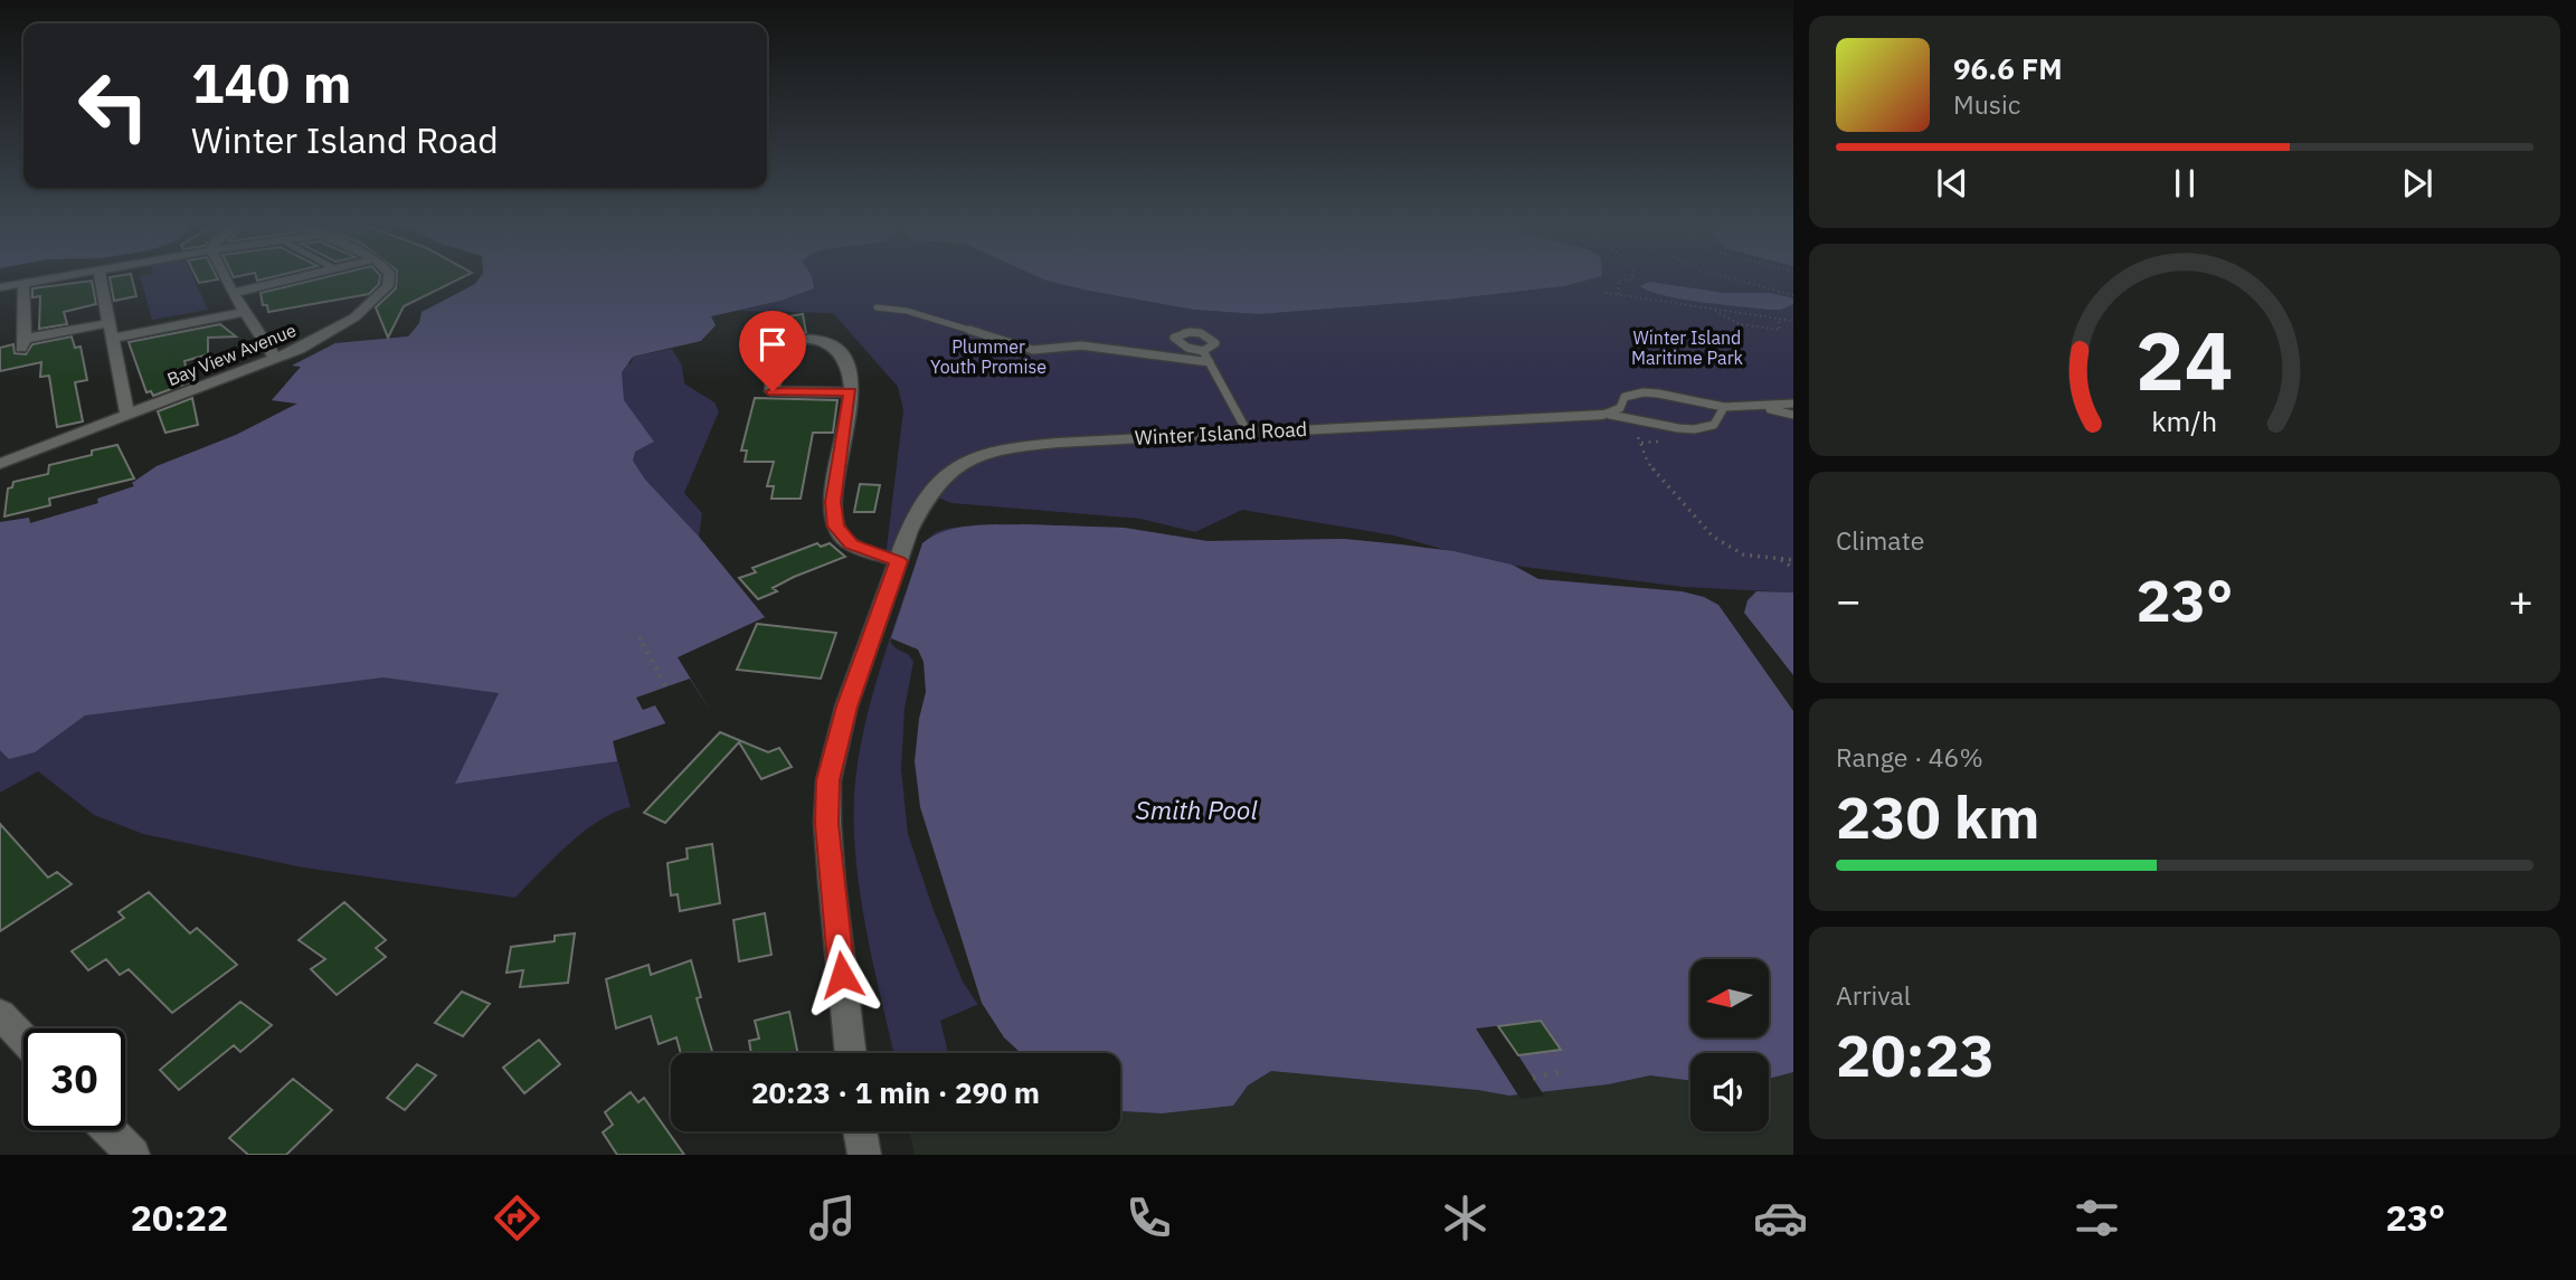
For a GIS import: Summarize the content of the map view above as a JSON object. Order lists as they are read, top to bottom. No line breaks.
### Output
{"streets":{"street":["Bay View Avenue","Winter Island Road"]},"water":["Smith Pool"],"parks":["Winter Island Maritime Park","Plummer Youth Promise"],"north":"left","page":{"turn":["140 m","Winter Island Road"],"song":["96.6 FM","Music"],"tile":["Climate",["Range · 46%","230 km"],["Arrival","20:23"]],"heat":["−","23°","+"],"limit":"30","trip":"20:23 · 1 min · 290 m","tabs":["20:22","23°"],"gauge":["24","km/h"]}}
